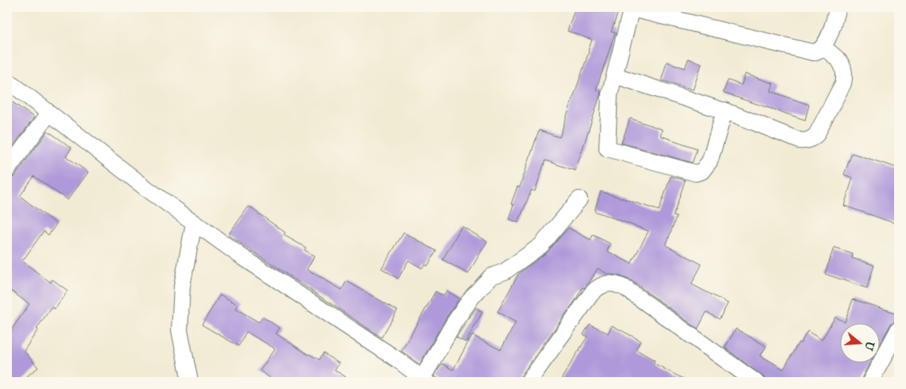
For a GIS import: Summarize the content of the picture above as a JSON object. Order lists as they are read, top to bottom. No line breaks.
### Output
{"north":"right"}
